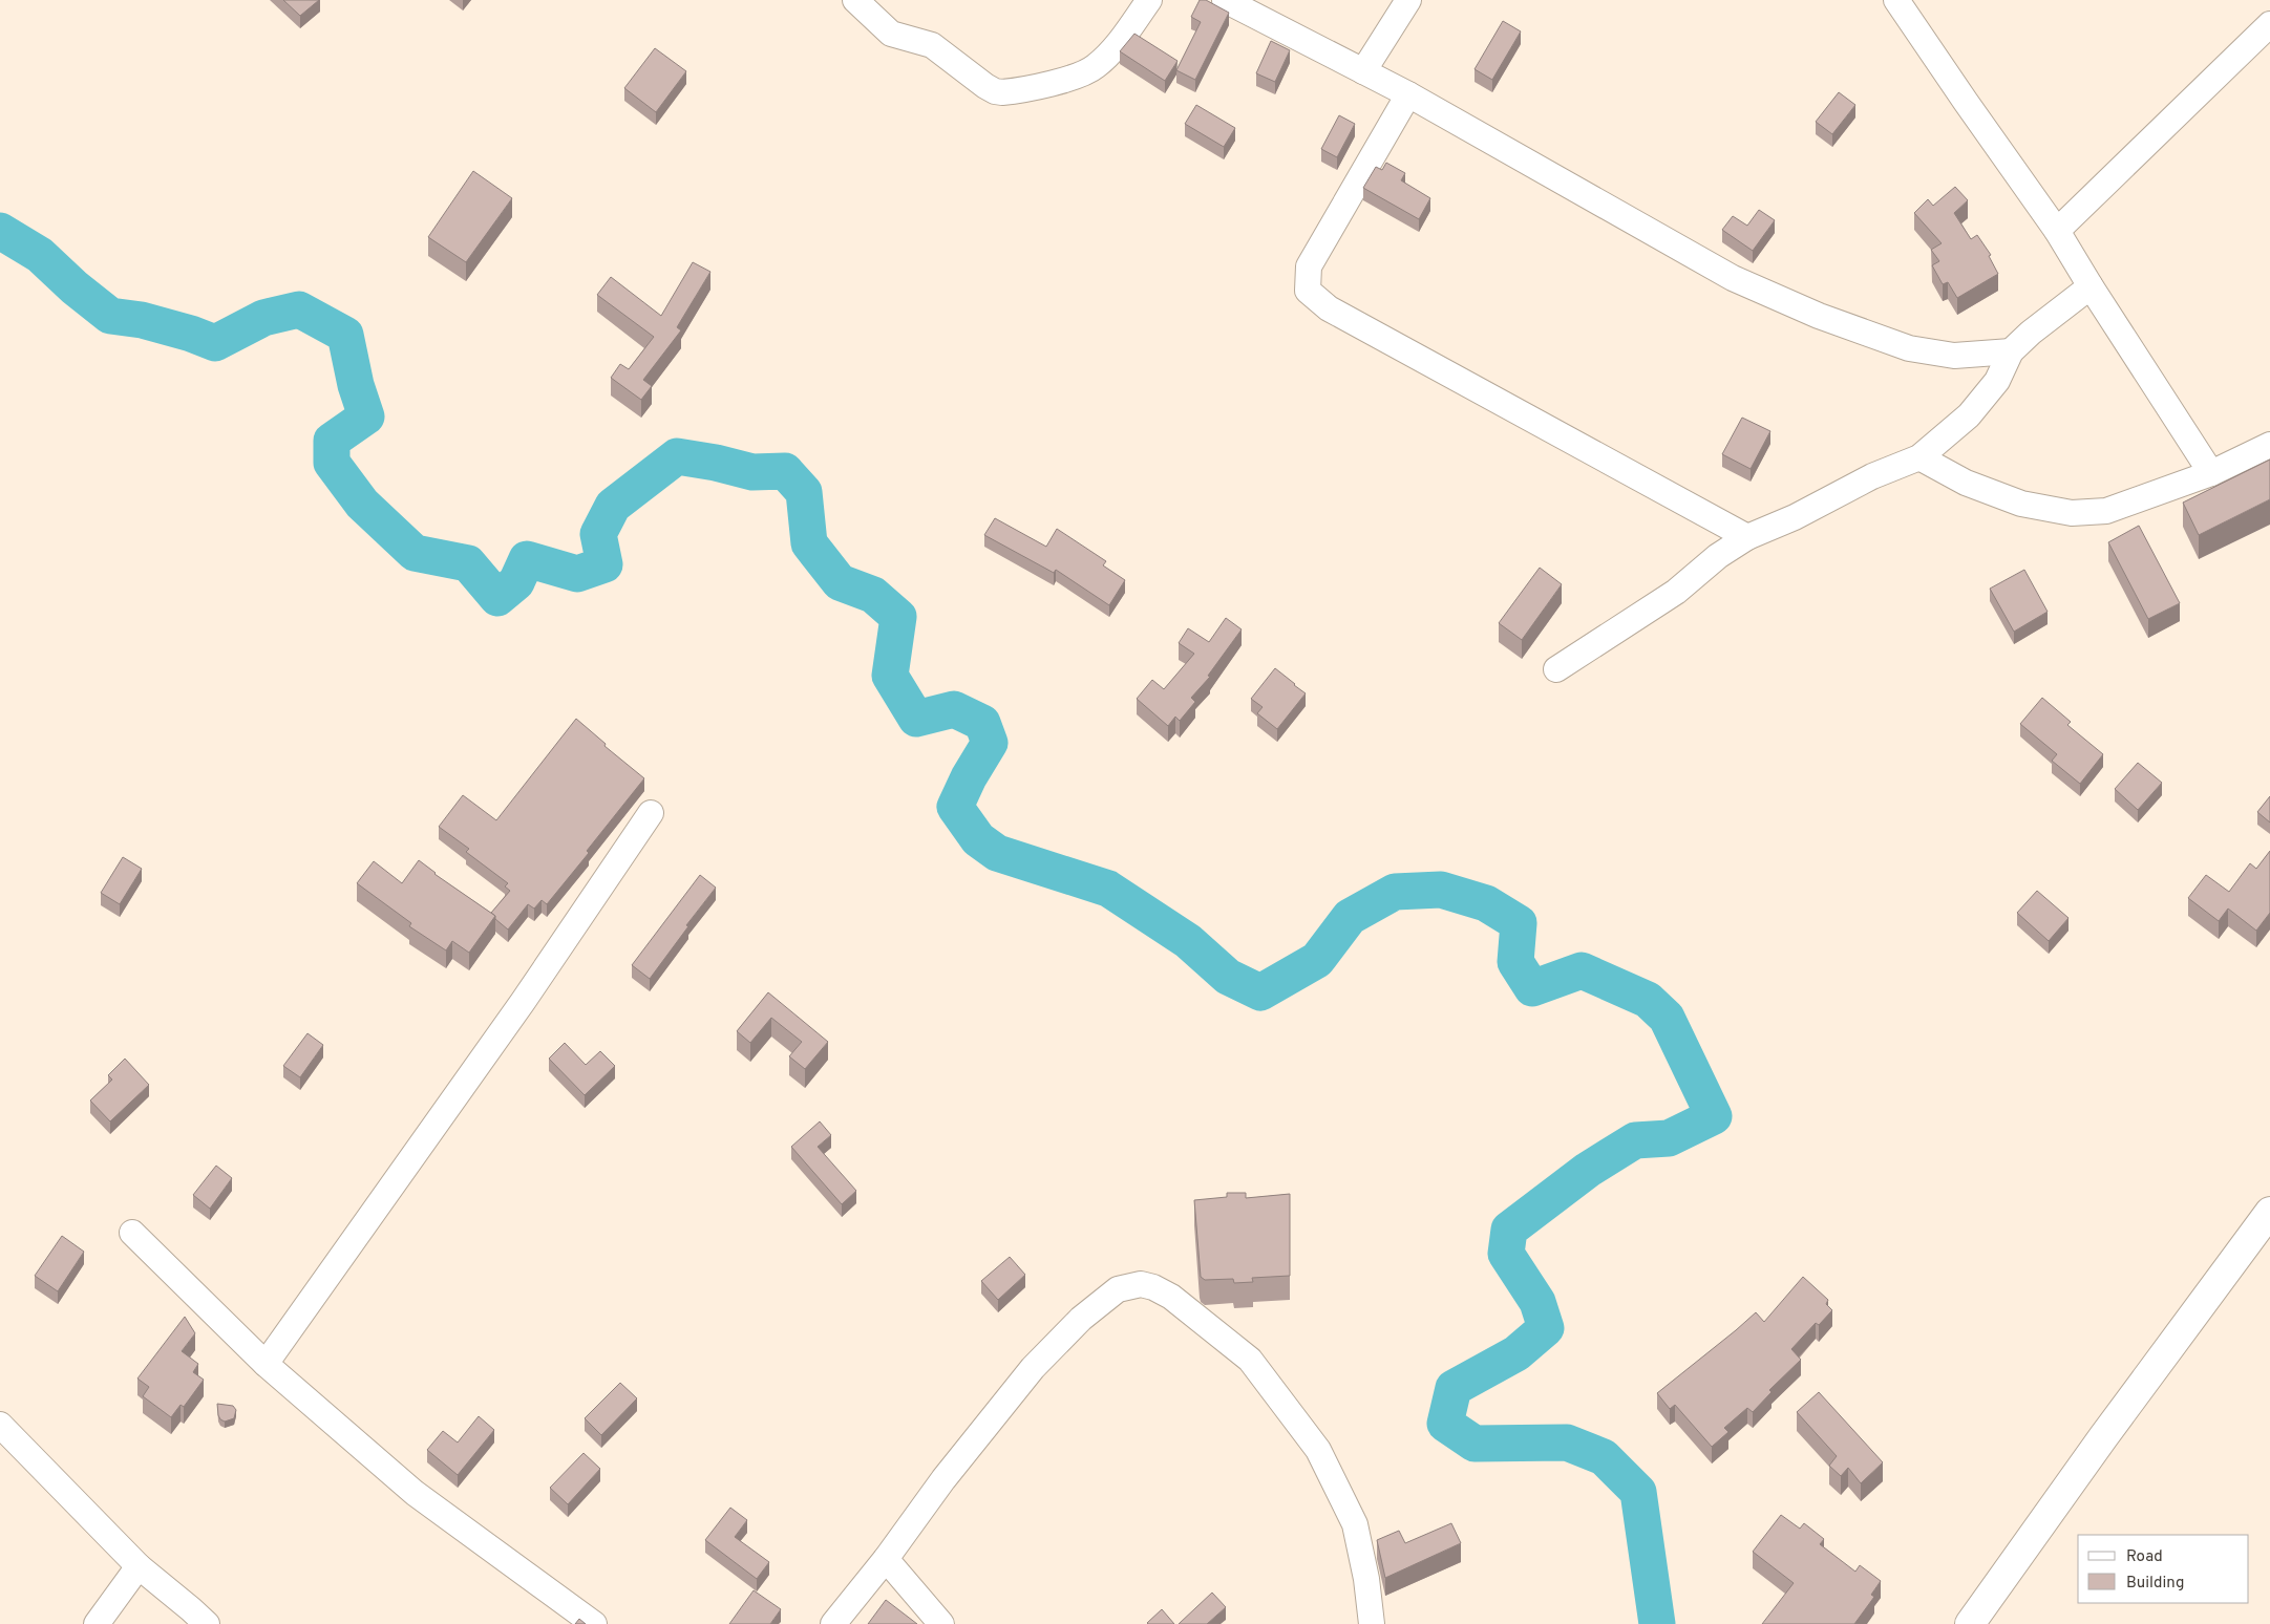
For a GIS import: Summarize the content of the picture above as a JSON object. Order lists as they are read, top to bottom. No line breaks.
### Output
{"legend":["Road","Building"]}
